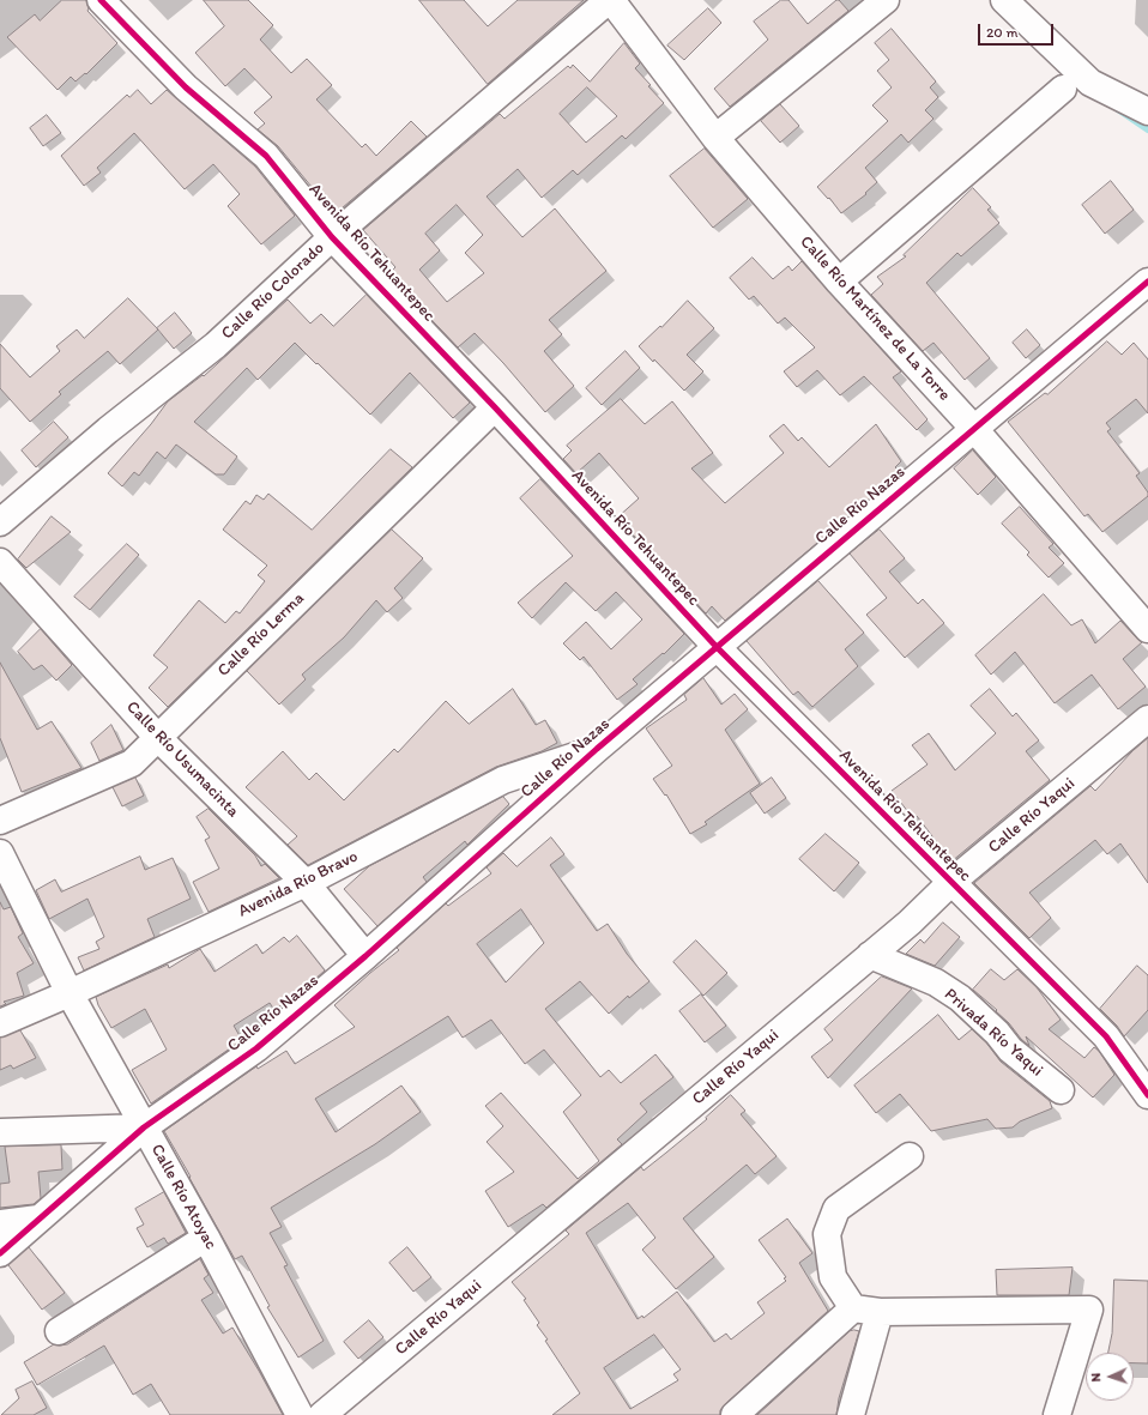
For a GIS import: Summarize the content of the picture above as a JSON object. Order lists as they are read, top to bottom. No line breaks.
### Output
{"streets":{"street":["Avenida Río Tehuantepec","Calle Río Colorado","Calle Río Martínez de La Torre","Calle Río Nazas","Calle Río Lerma","Calle Río Usumacinta","Calle Río Yaqui","Avenida Río Bravo","Privada Río Yaqui","Calle Río Atoyac"]},"crossings":[["Avenida Río Tehuantepec","Calle Río Colorado"],["Avenida Río Tehuantepec","Calle Río Nazas"],["Avenida Río Tehuantepec","Calle Río Lerma"],["Avenida Río Tehuantepec","Calle Río Yaqui"],["Calle Río Colorado","Calle Río Martínez de La Torre"],["Calle Río Martínez de La Torre","Calle Río Nazas"],["Calle Río Nazas","Calle Río Usumacinta"],["Calle Río Nazas","Avenida Río Bravo"],["Calle Río Nazas","Calle Río Atoyac"],["Calle Río Lerma","Calle Río Usumacinta"],["Calle Río Usumacinta","Avenida Río Bravo"],["Calle Río Yaqui","Privada Río Yaqui"],["Avenida Río Bravo","Calle Río Atoyac"]],"scale_bar":"20 m","north":"left"}
